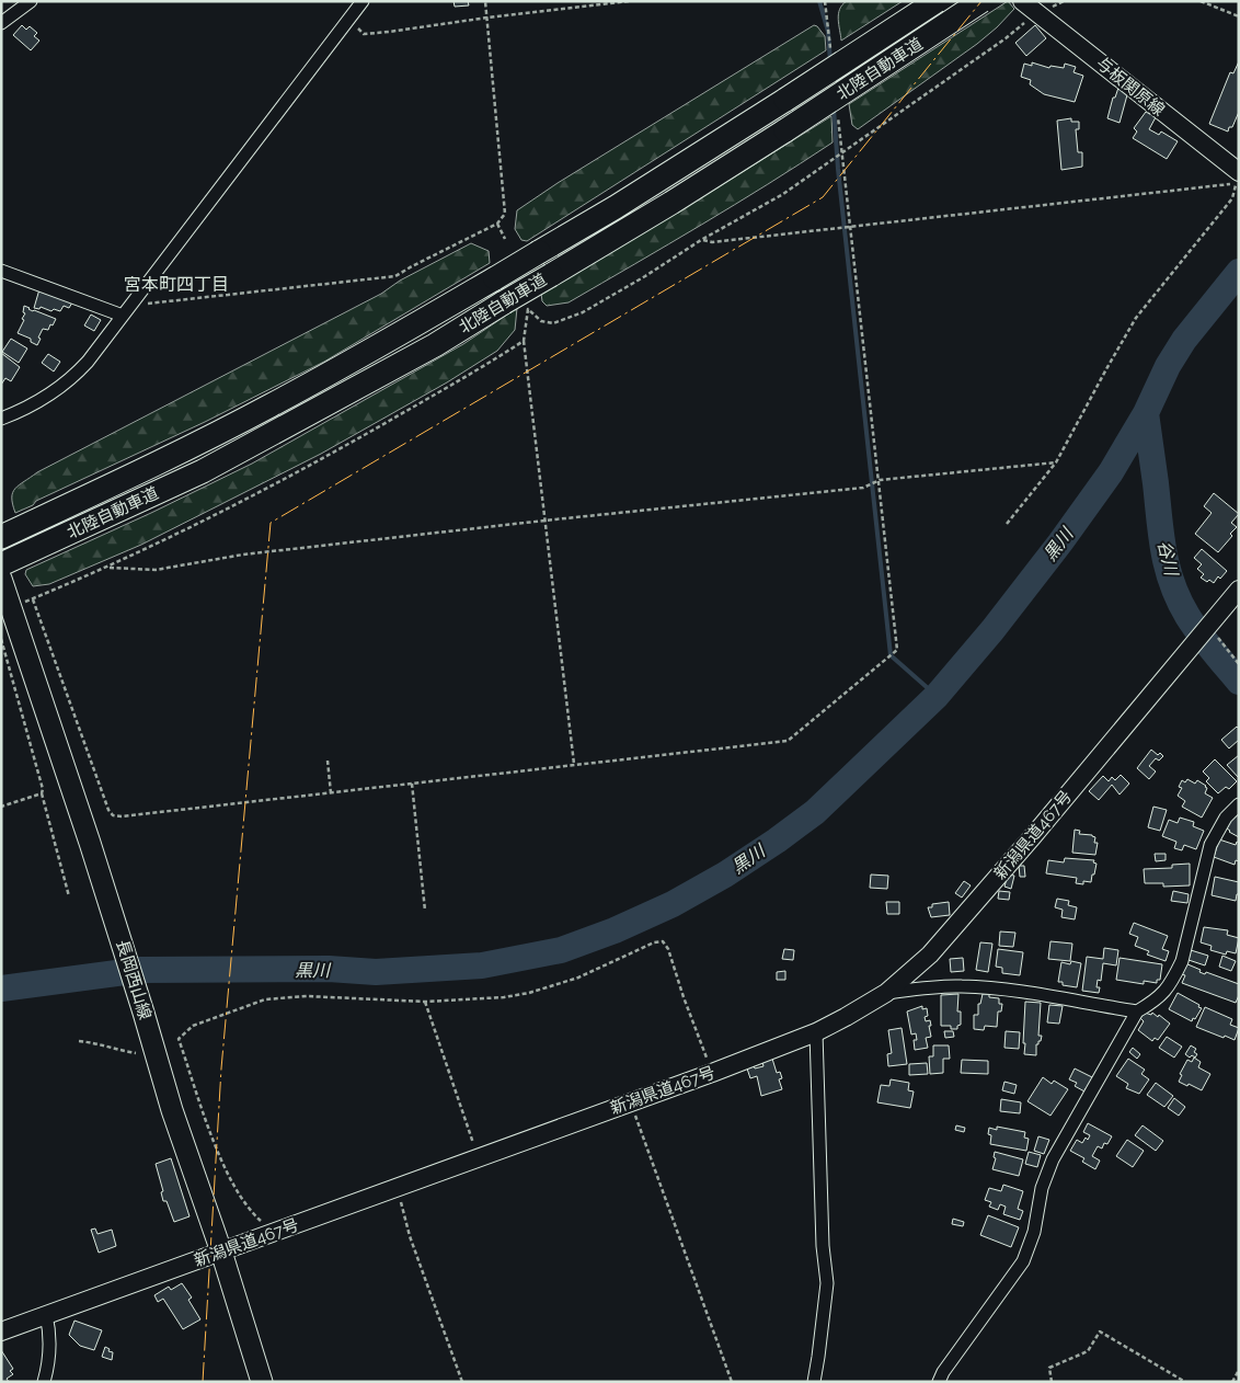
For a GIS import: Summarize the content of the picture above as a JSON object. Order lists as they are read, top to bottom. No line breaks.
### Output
{"streets":{"highway":["北陸自動車道"],"main road":["与板関原線","新潟県道467号","長岡西山線"]},"crossings":[["新潟県道467号","長岡西山線"]],"districts":["宮本町四丁目"],"water":["黒川","谷川"]}
